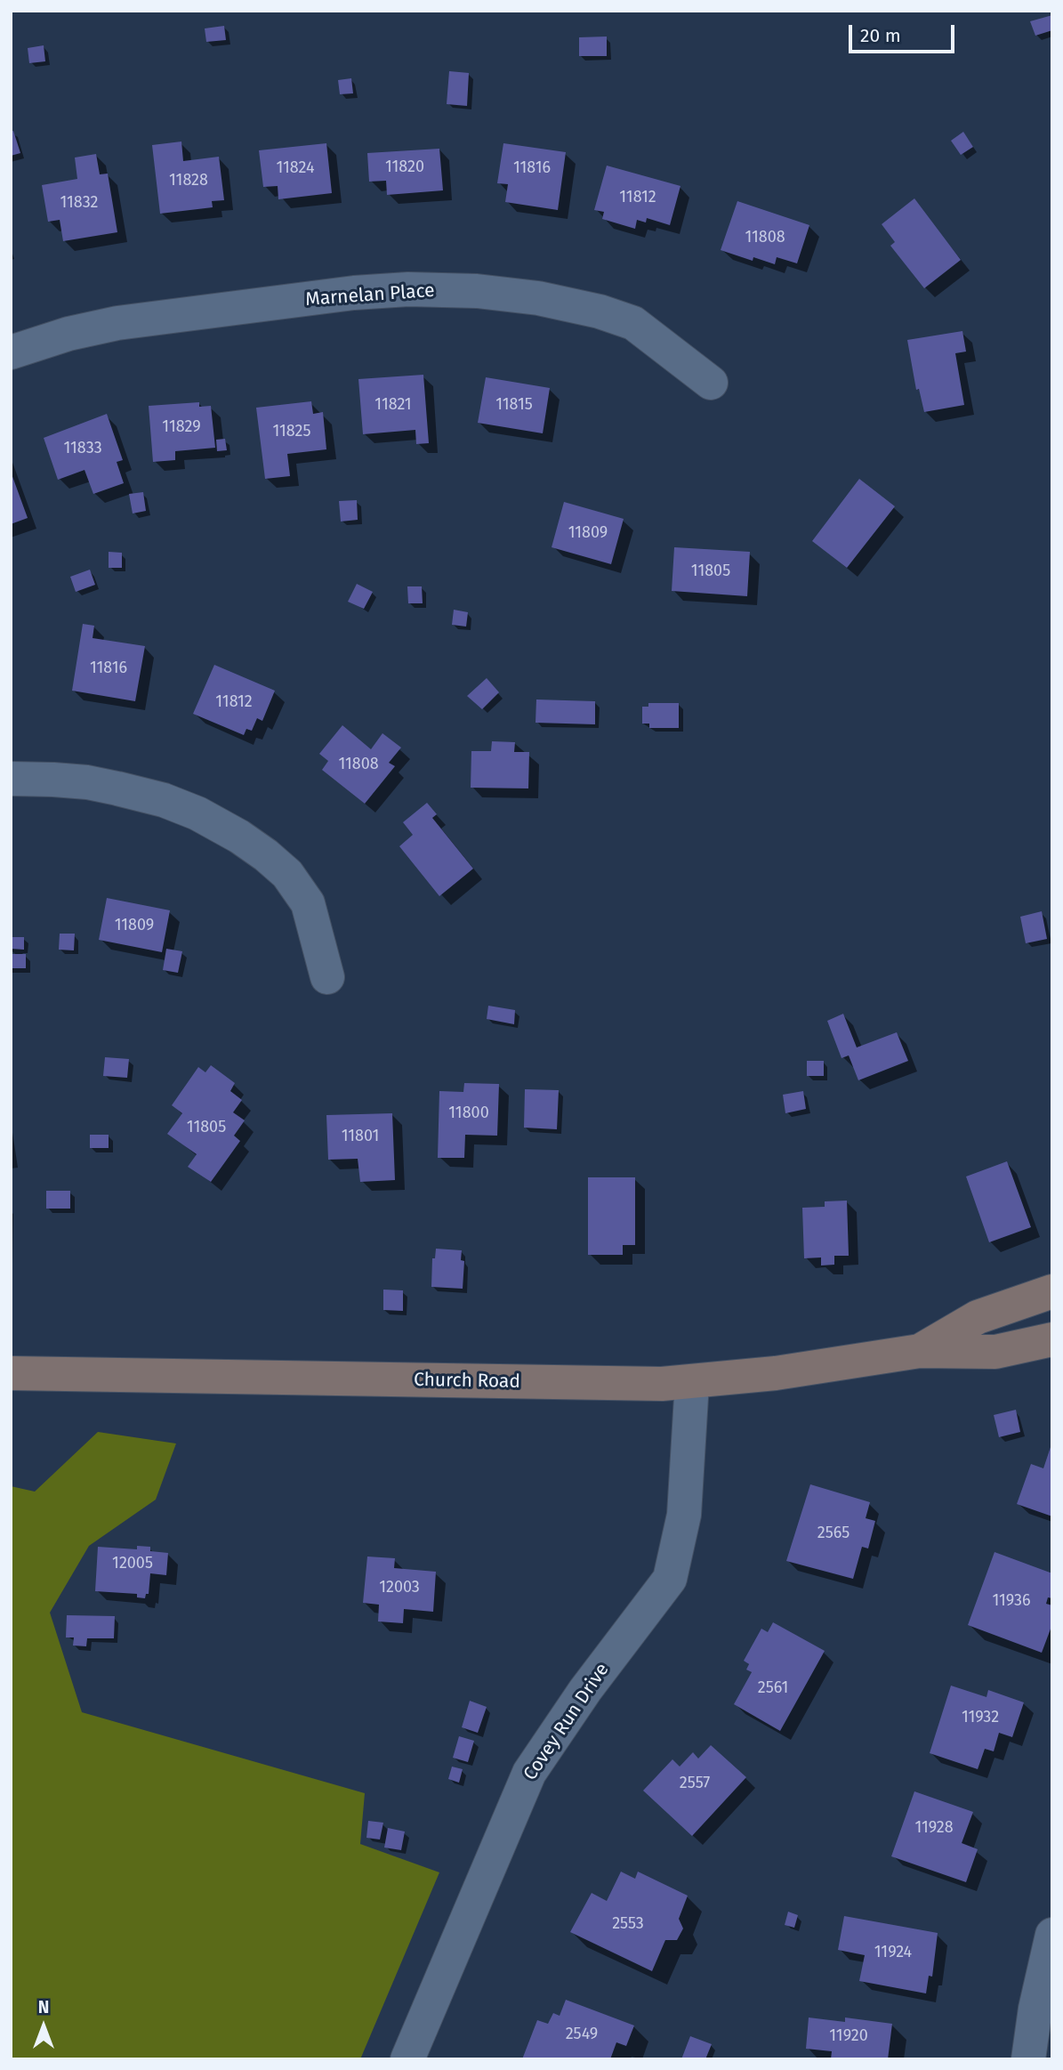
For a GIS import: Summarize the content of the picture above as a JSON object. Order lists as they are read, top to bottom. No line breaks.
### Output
{"streets":{"main road":["Church Road"],"street":["Marnelan Place","Covey Run Drive"]},"crossings":[["Church Road","Covey Run Drive"]],"house_numbers":["11820","11824","11816","11828","11812","11832","11808","11821","11815","11829","11825","11833","11809","11805","11816","11812","11808","11809","11800","11805","11801","2565","12005","12003","11936","2561","11932","2557","11928","2553","11924","2549","11920"],"scale_bar":"20 m","north":"top"}
